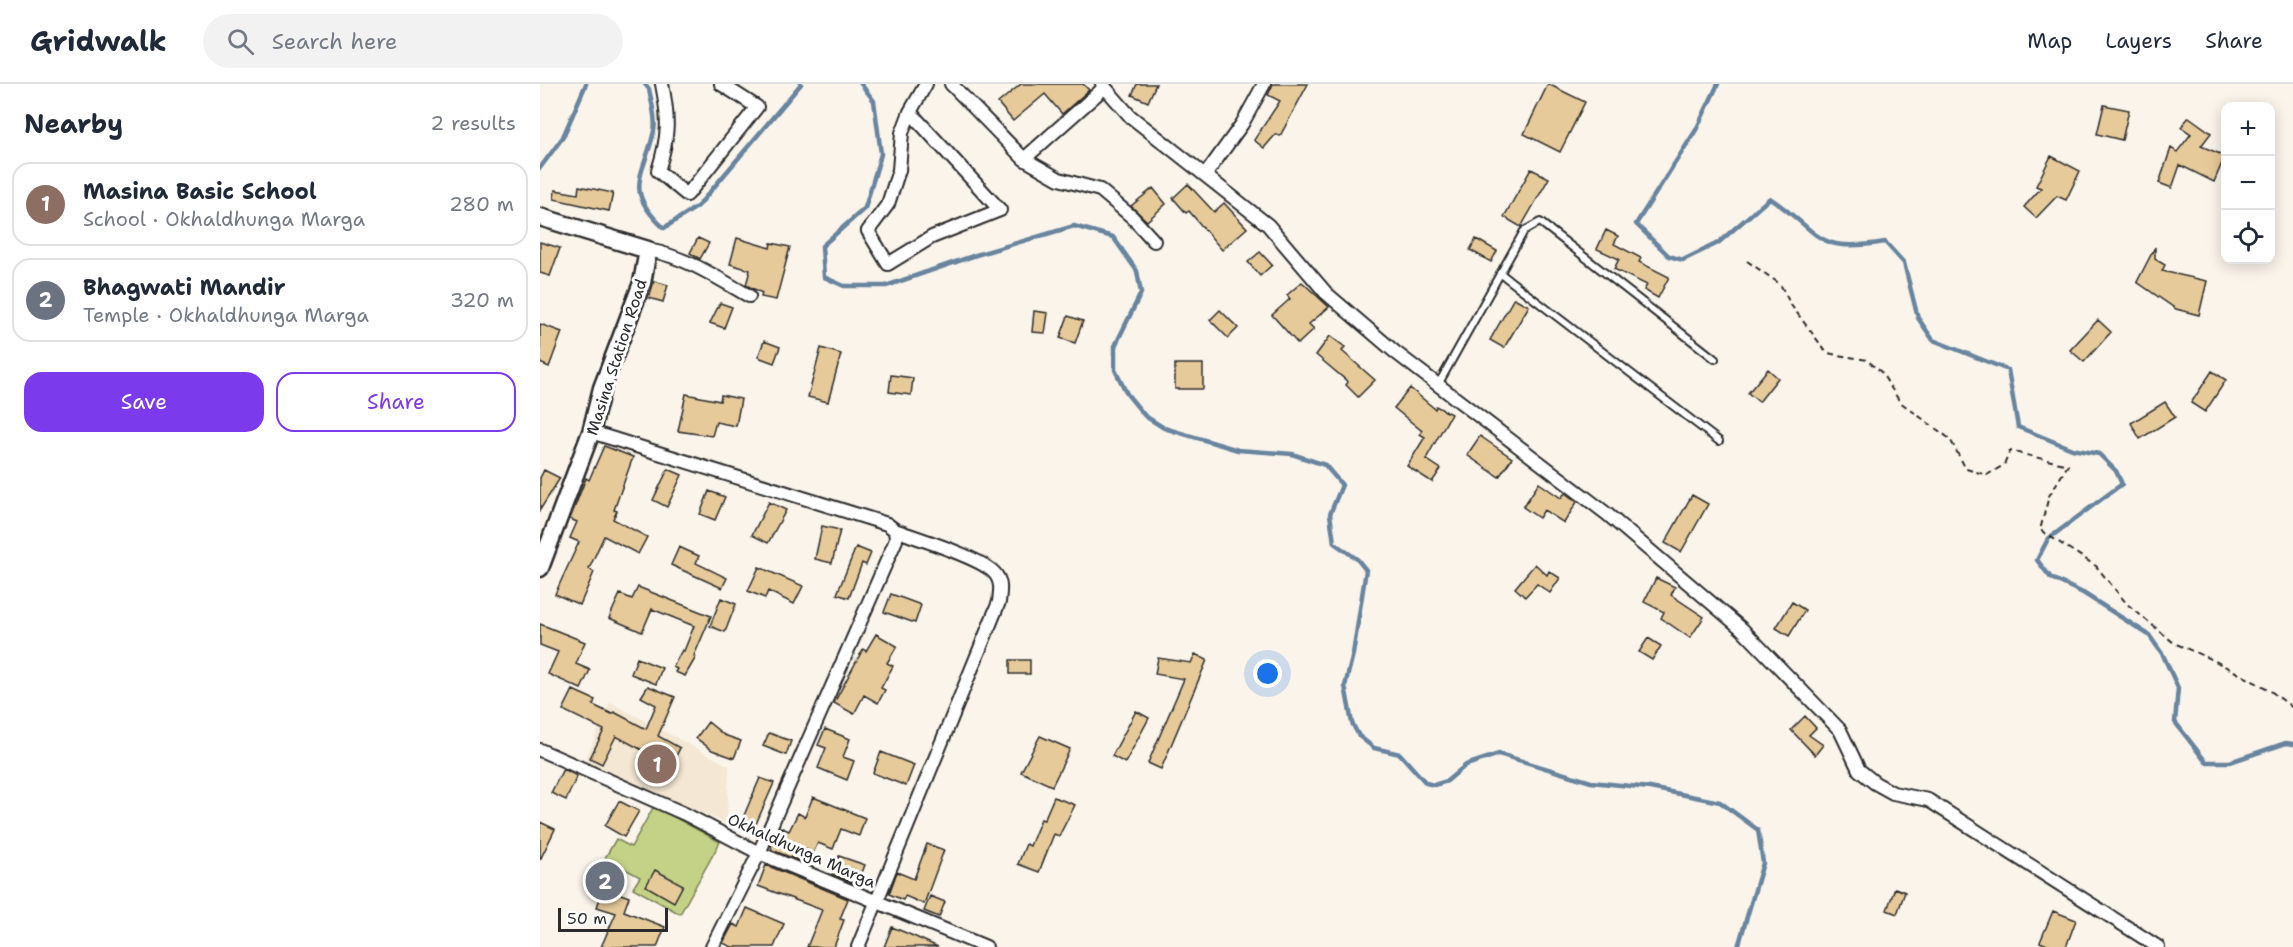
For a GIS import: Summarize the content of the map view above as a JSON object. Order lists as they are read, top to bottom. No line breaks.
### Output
{"streets":{"street":["Masina Station Road","Okhaldhunga Marga"]},"scale_bar":"50 m","page":{"header":"Gridwalk","search":"Search here","nav":["Map","Layers","Share"],"heading":["Nearby","2 results"],"map_buttons":["+","−"],"list":[{"mark":"1","name":"Masina Basic School","note":"School · Okhaldhunga Marga","value":"280 m"},{"mark":"2","name":"Bhagwati Mandir","note":"Temple · Okhaldhunga Marga","value":"320 m"}],"buttons":["Save","Share"],"pins":["1","2"],"scale":"50 m"}}
